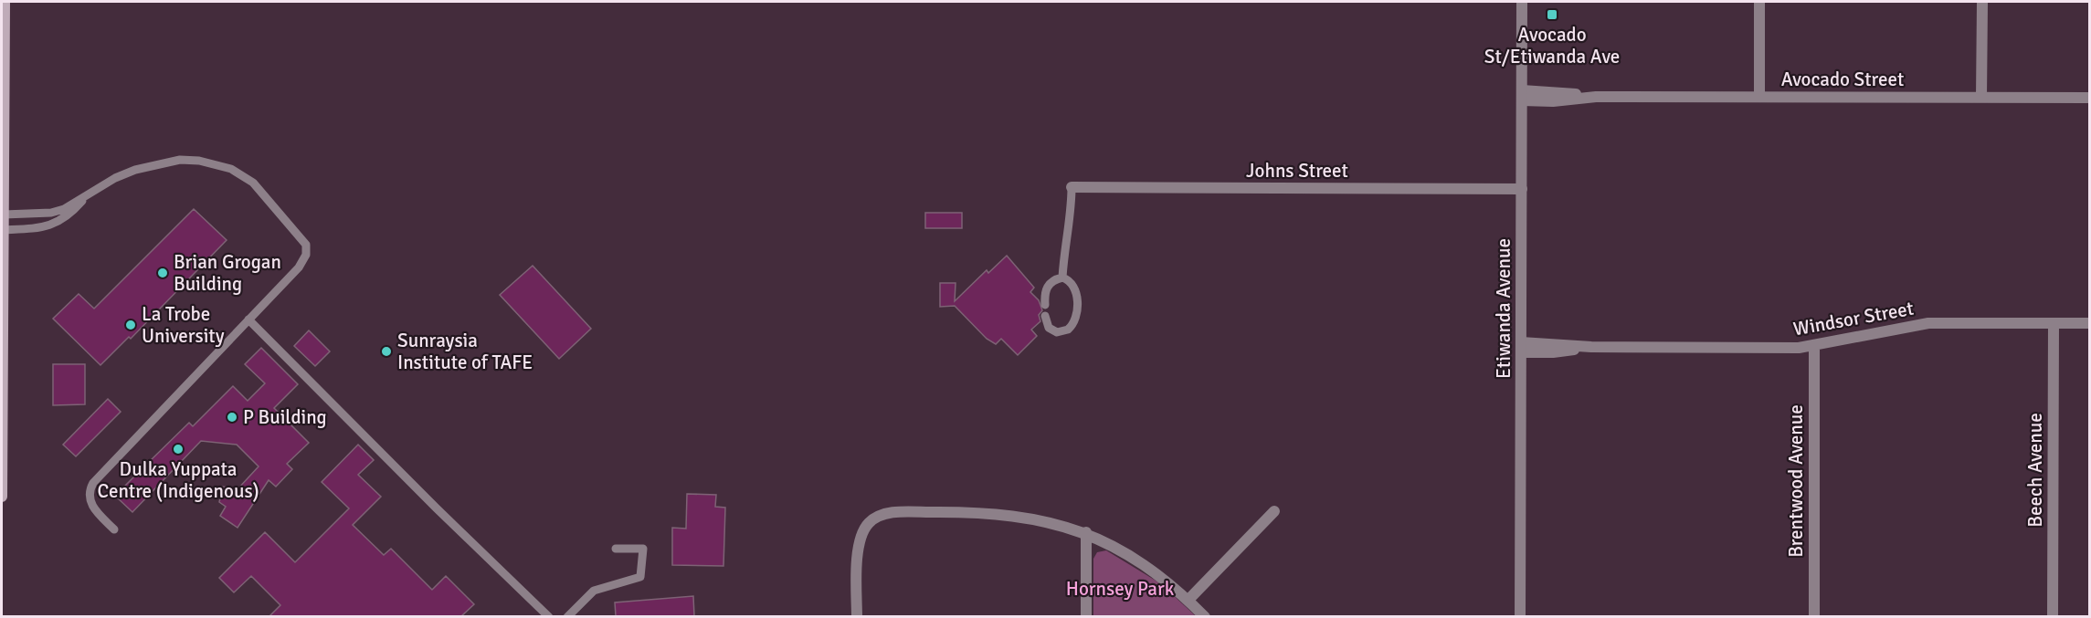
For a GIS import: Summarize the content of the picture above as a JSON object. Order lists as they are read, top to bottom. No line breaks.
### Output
{"streets":{"street":["Avocado Street","Johns Street","Etiwanda Avenue","Windsor Street","Beech Avenue","Brentwood Avenue"]},"crossings":[["Avocado Street","Etiwanda Avenue"],["Johns Street","Etiwanda Avenue"],["Etiwanda Avenue","Windsor Street"],["Windsor Street","Beech Avenue"],["Windsor Street","Brentwood Avenue"]],"parks":["Hornsey Park"],"places":{"transit":["Avocado St/Etiwanda Ave"],"other":["Brian Grogan Building","La Trobe University","Sunraysia Institute of TAFE","P Building","Dulka Yuppata Centre (Indigenous)"]}}
